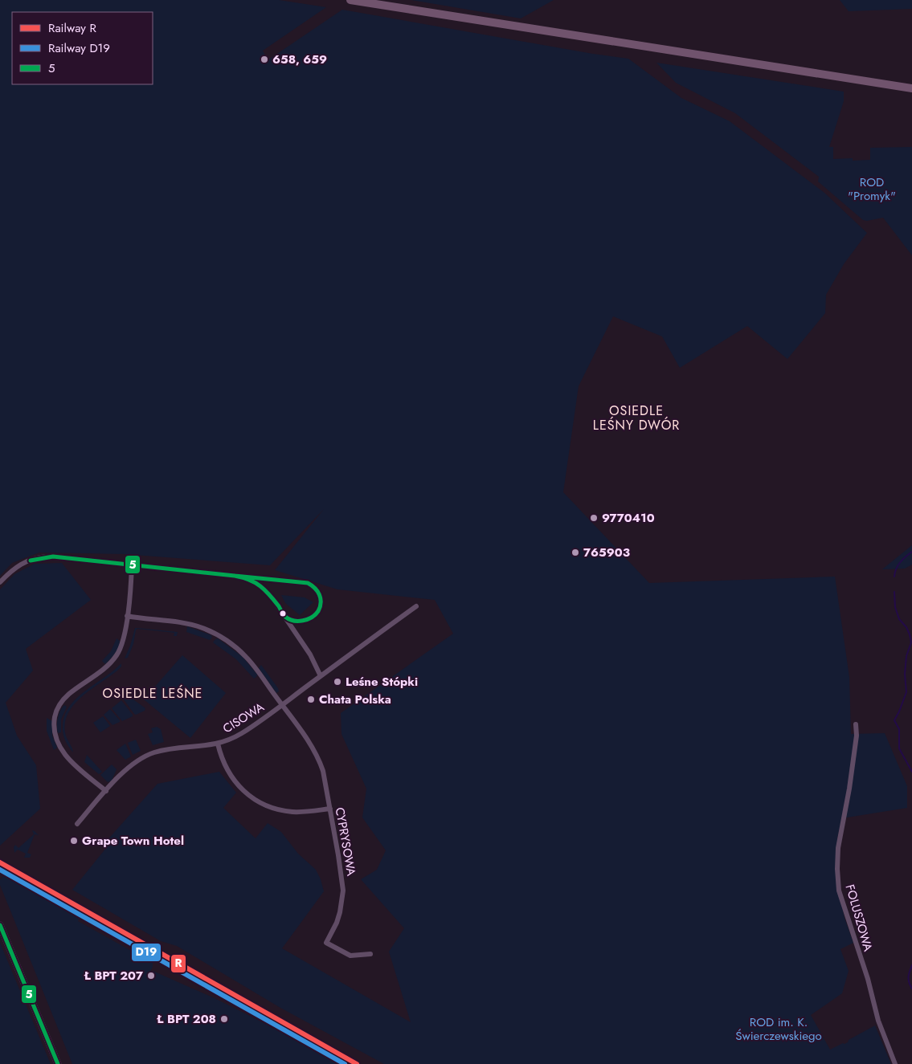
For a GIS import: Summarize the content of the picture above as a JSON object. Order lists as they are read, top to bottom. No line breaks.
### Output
{"streets":{"street":["CISOWA","CYPRYSOWA","FOLUSZOWA"]},"crossings":[["CISOWA","CYPRYSOWA"]],"districts":["OSIEDLE LEŚNY DWÓR","OSIEDLE LEŚNE"],"parks":["ROD \"Promyk\"","ROD im. K. Świerczewskiego"],"places":["658, 659","9770410","765903","Leśne Stópki","Chata Polska","Grape Town Hotel","Ł BPT 207","Ł BPT 208"],"lines":["transit line 5","rail line R","rail line D19"],"legend":["Railway R","Railway D19","5"]}
